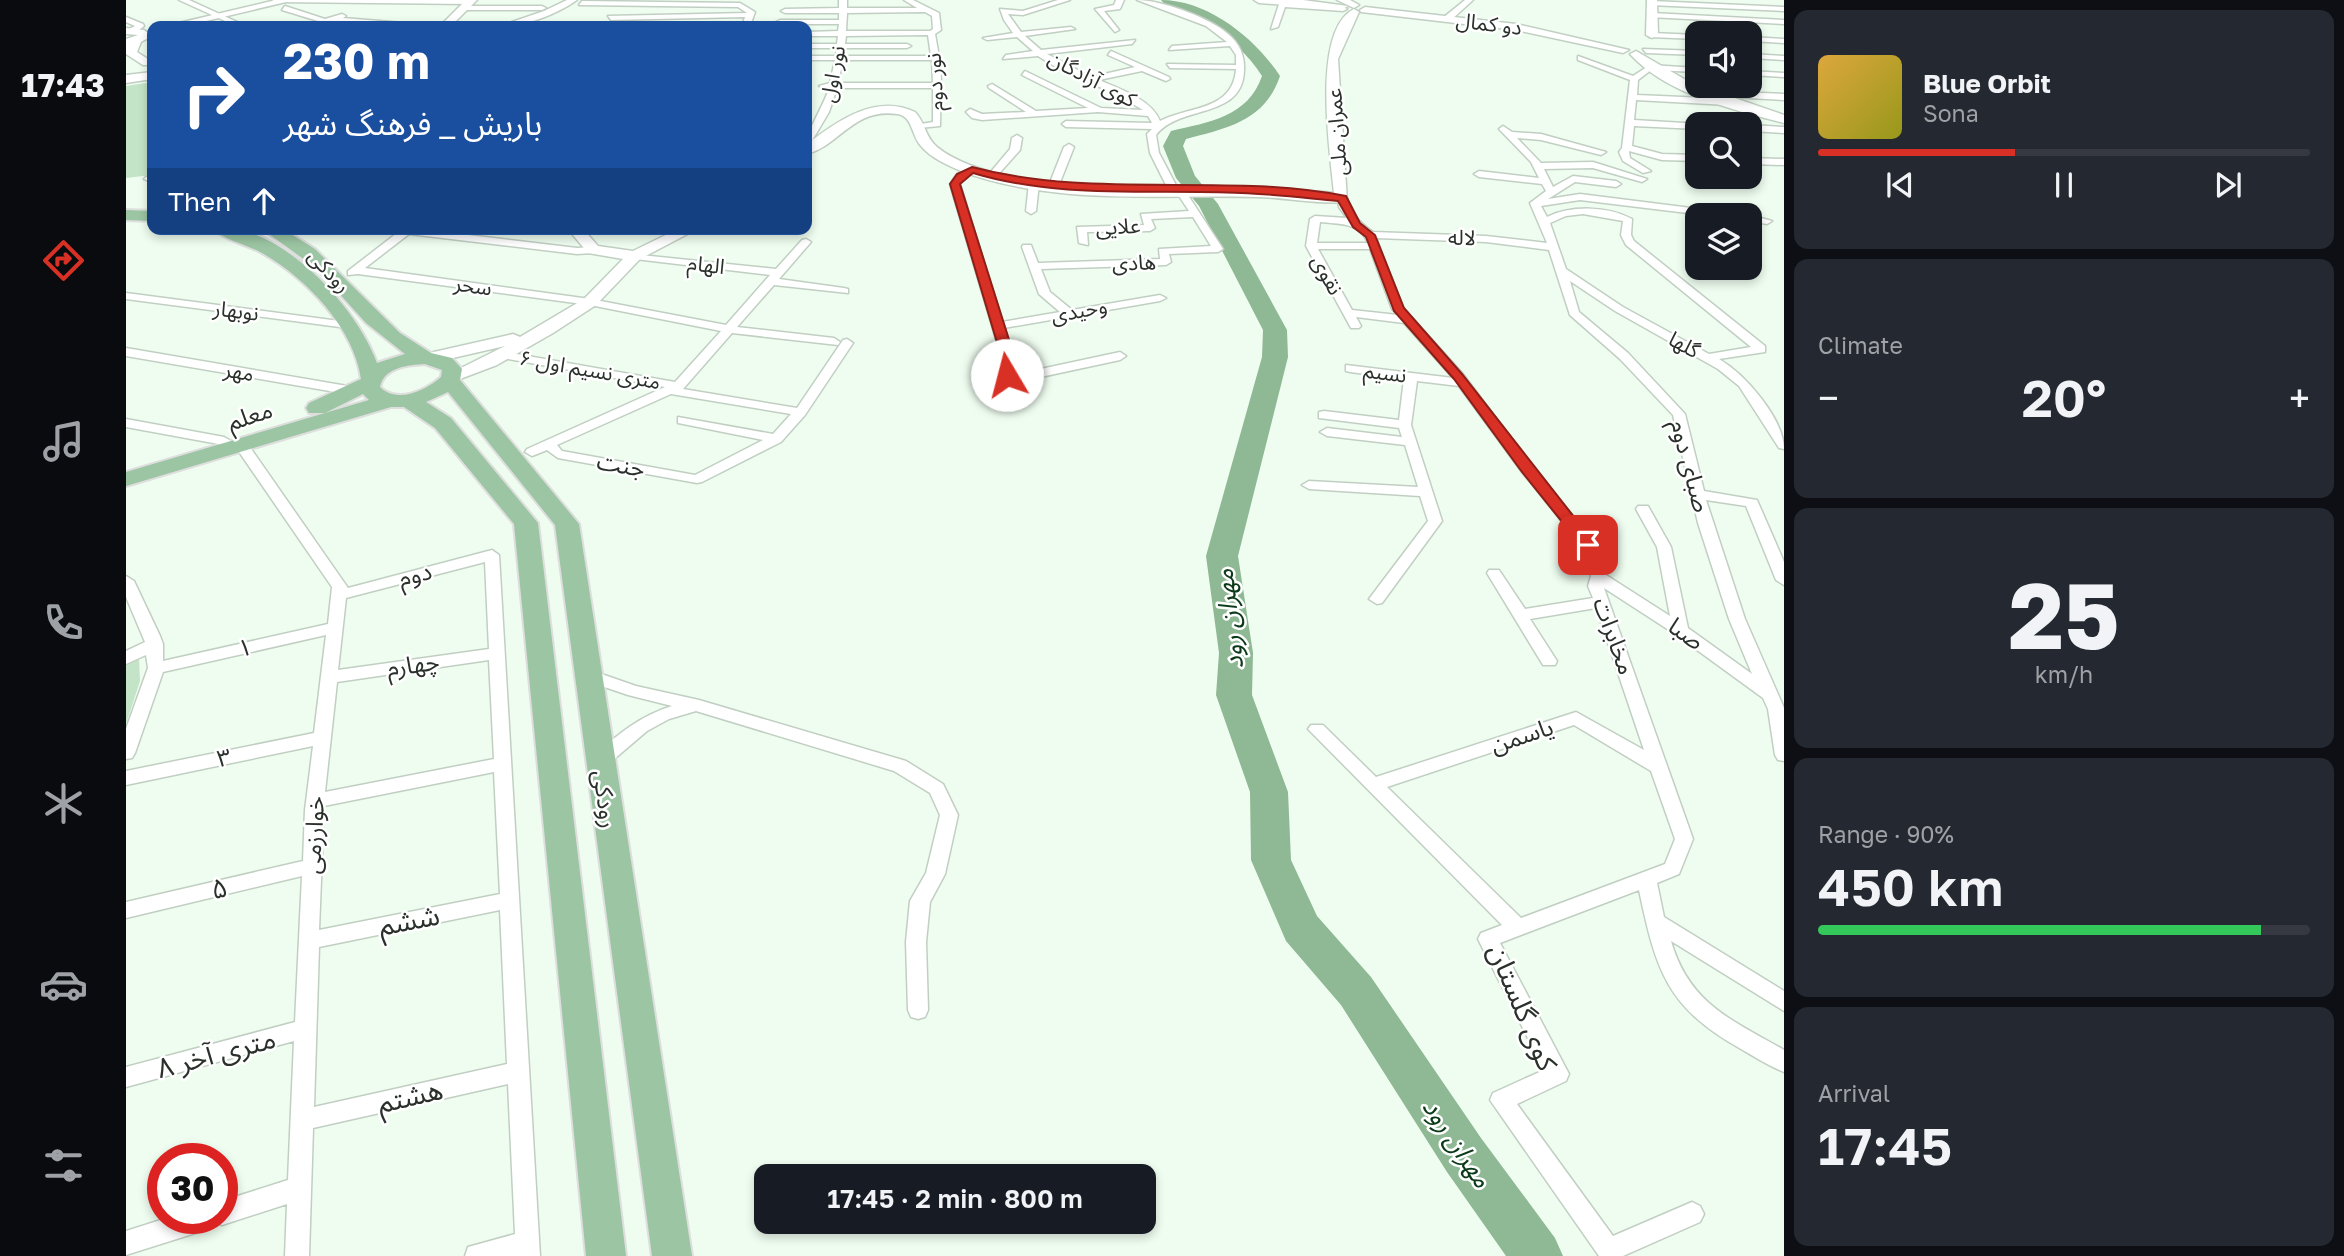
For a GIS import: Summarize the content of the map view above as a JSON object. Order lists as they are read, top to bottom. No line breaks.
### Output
{"streets":{"main road":["دو کمال","عمران ملی","رودکى","معلم","رودکی"],"street":["نور اول","کوی آزادگان","نور دوم","علایی","لاله","هادی","الهام","نقوی","سحر","نوبهار","وحیدی","گلها","۶ متری نسیم اول","مهر","نسیم","جنت","صبای دوم","دوم","صبا","مخابرات","۱","چهارم","یاسمن","۳","خوارزمی","۵","ششم","کوی گلستان","۸ متری آخر","هشتم"]},"crossings":[["دو کمال","عمران ملی"],["کوی آزادگان","عمران ملی"],["کوی آزادگان","علایی"],["کوی آزادگان","هادی"],["نور دوم","عمران ملی"],["لاله","نقوی"],["لاله","صبای دوم"],["لاله","مخابرات"],["رودکى","سحر"],["رودکى","نوبهار"],["رودکى","مهر"],["رودکى","معلم"],["رودکى","رودکی"],["سحر","۶ متری نسیم اول"],["گلها","صبای دوم"],["مهر","معلم"],["مهر","رودکی"],["نسیم","مخابرات"],["معلم","رودکی"],["معلم","خوارزمی"],["صبای دوم","صبا"],["دوم","چهارم"],["دوم","خوارزمی"],["صبا","مخابرات"],["مخابرات","یاسمن"],["مخابرات","کوی گلستان"],["۱","خوارزمی"],["چهارم","خوارزمی"],["۳","خوارزمی"],["خوارزمی","۵"],["خوارزمی","ششم"],["خوارزمی","۸ متری آخر"],["خوارزمی","هشتم"]],"water":["مهران رود"],"page":{"tabs":"17:43","turn":["230 m","باریش _ فرهنگ شهر"],"song":["Blue Orbit","Sona"],"then":"Then","tile":["Climate",["25","km/h"],["Range · 90%","450 km"],["Arrival","17:45"]],"heat":["−","20°","+"],"limit":"30","trip":"17:45 · 2 min · 800 m"}}
